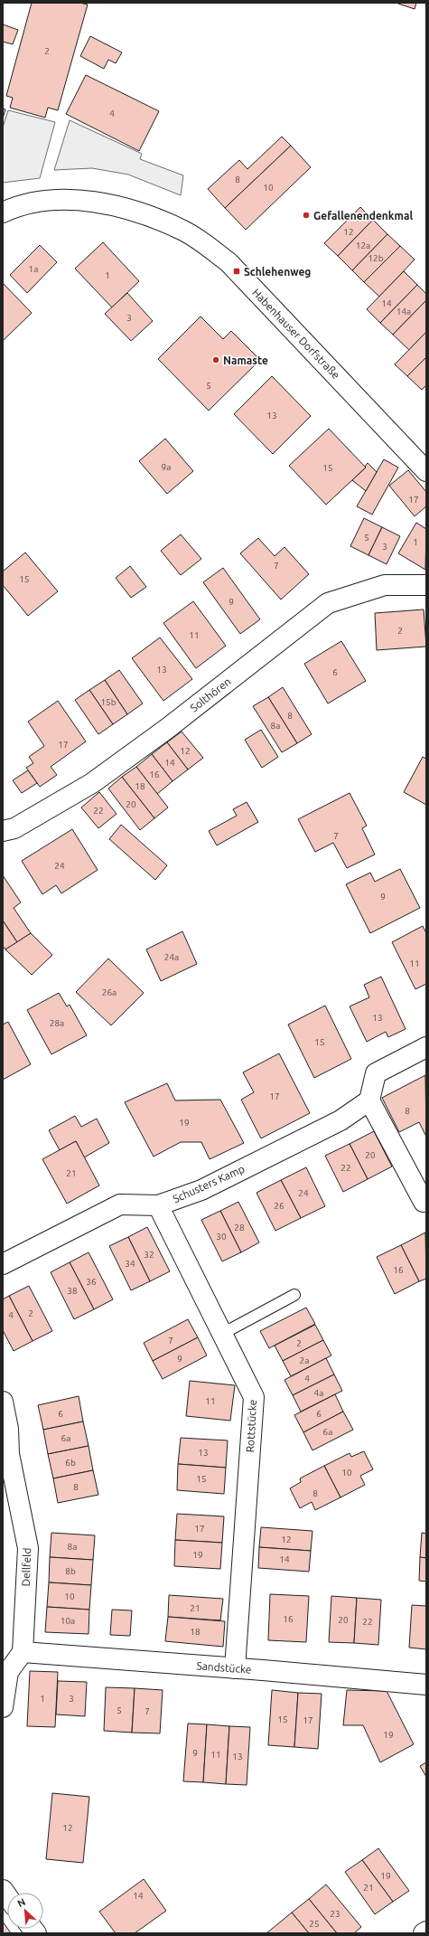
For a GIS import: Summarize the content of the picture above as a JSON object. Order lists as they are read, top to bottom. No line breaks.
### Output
{"streets":{"street":["Habenhauser Dorfstraße","Solthören","Schusters Kamp","Rottstücke","Dellfeld","Sandstücke"]},"crossings":[["Schusters Kamp","Rottstücke"],["Rottstücke","Sandstücke"],["Dellfeld","Sandstücke"]],"places":{"other":["Gefallenendenkmal","Namaste"],"transit":["Schlehenweg"]},"house_numbers":["2","4","8","10","12","12a","12b","1a","1","14","14a","3","5","13","9a","15","17","5","1","3","7","15","9","2","11","13","6","15b","8","8a","17","12","14","16","18","20","22","7","24","9","24a","11","26a","13","28a","15","17","8","19","20","22","21","24","26","28","30","32","34","16","36","38","2","4","7","2","9","2a","4","4a","11","6","6","6a","6a","13","6b","10","15","8","8","17","12","8a","19","14","8b","10","21","16","20","10a","22","18","1","3","5","7","15","17","19","9","11","13","12","19","21","14","23","25"],"north":"top left"}
